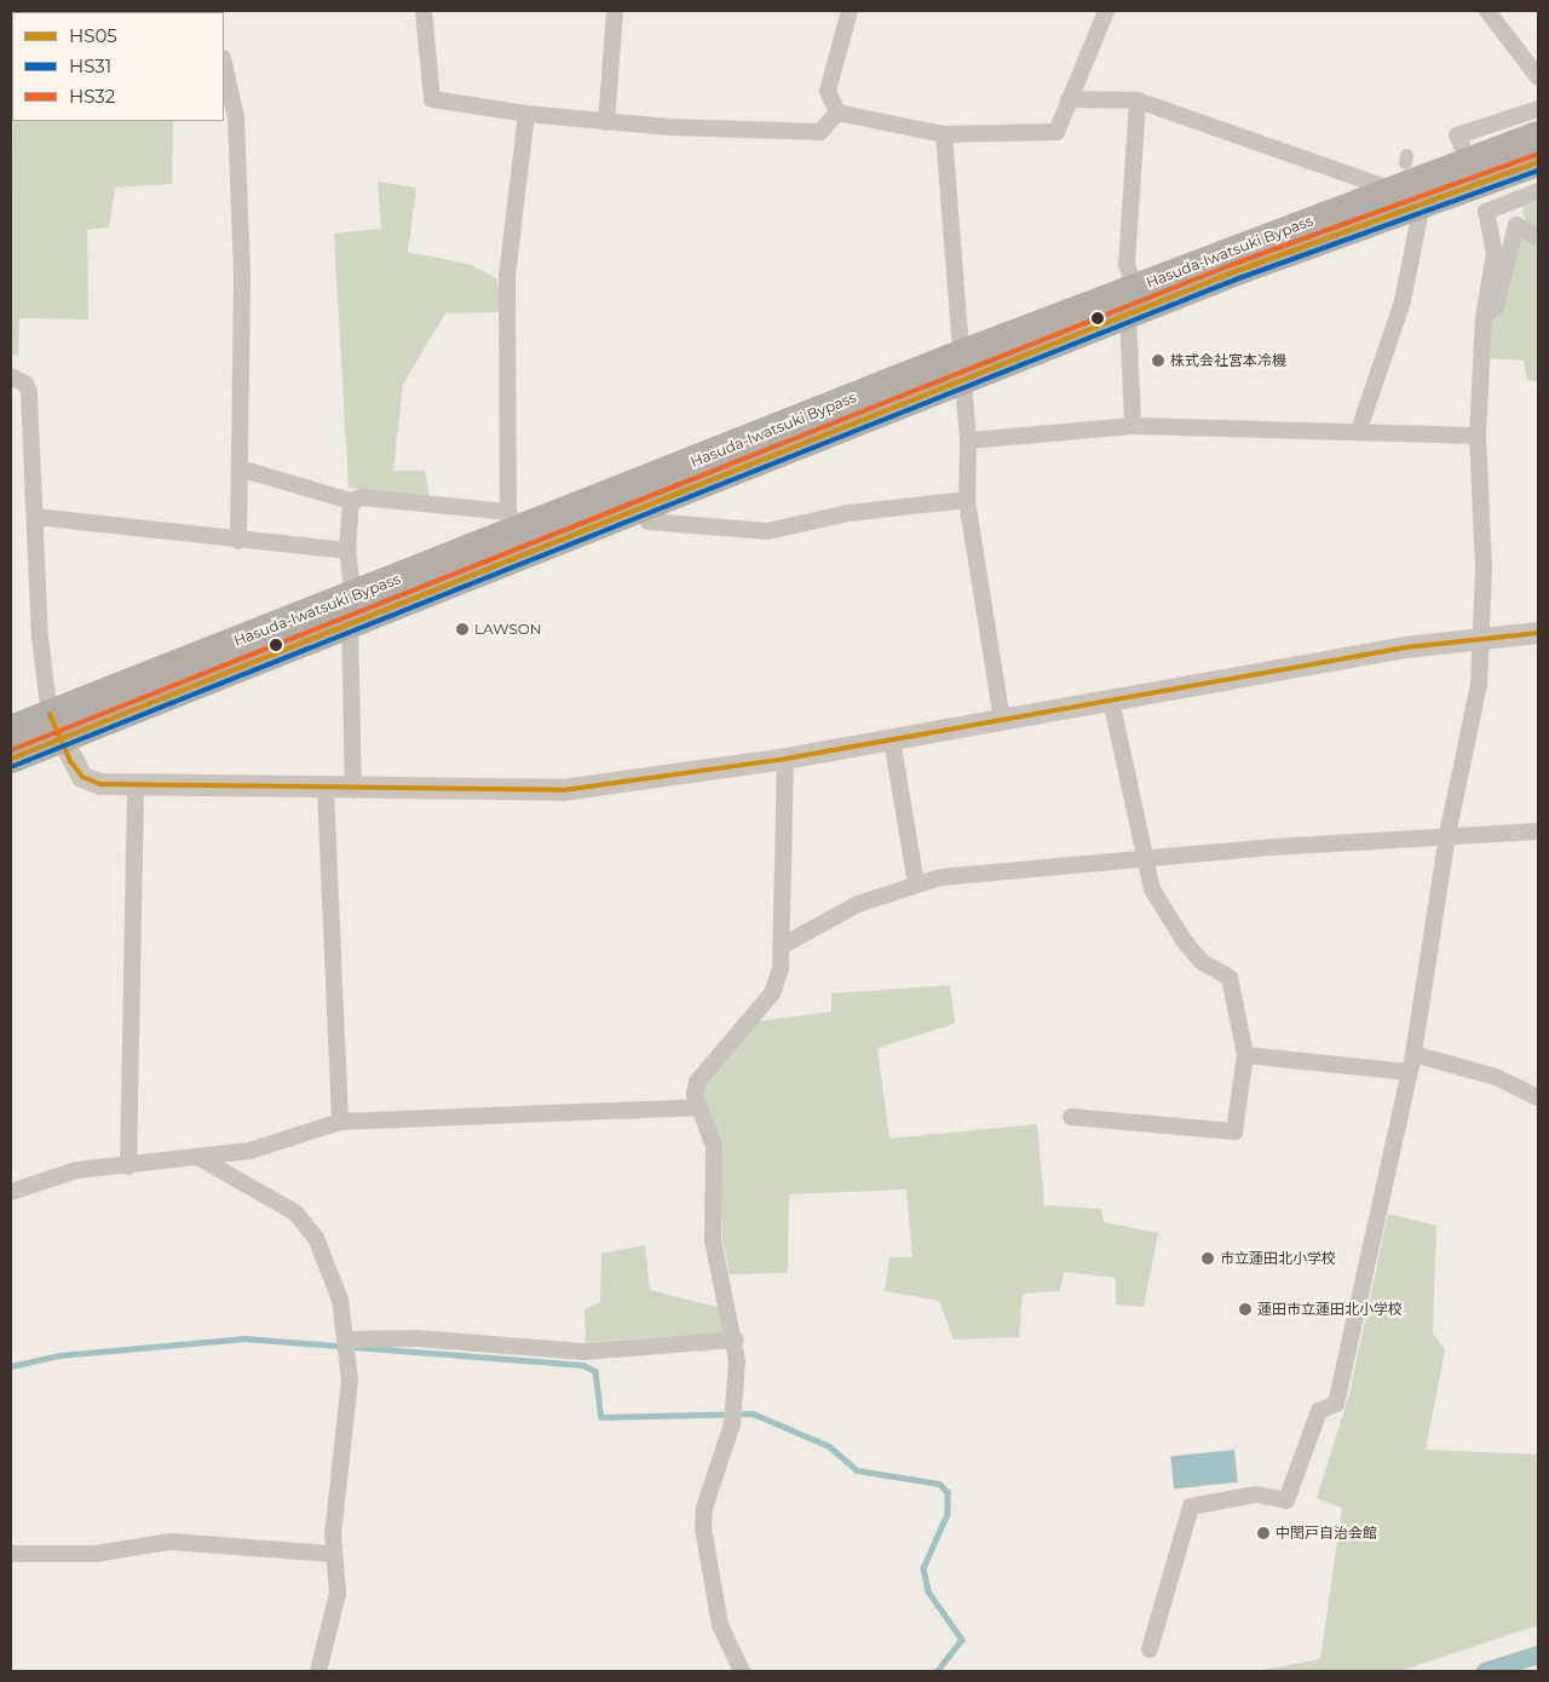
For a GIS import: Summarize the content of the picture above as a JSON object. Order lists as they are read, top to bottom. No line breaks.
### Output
{"streets":{"highway":["Hasuda-Iwatsuki Bypass"]},"places":["株式会社宮本冷機","LAWSON","市立蓮田北小学校","蓮田市立蓮田北小学校","中閏戸自治会館"],"lines":["transit line HS32","transit line HS05","transit line HS31"],"legend":["HS05","HS31","HS32"]}
